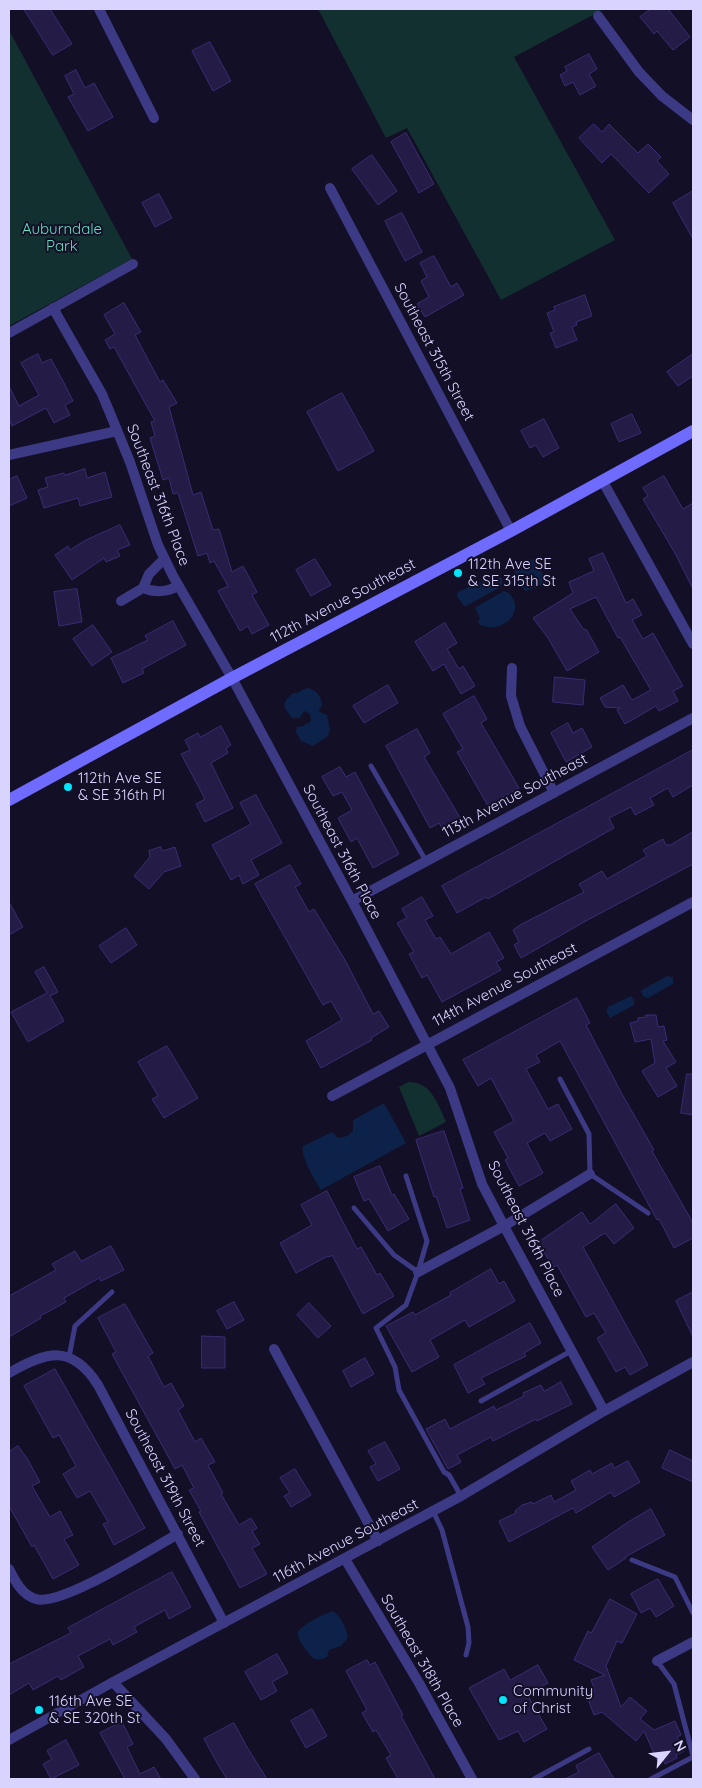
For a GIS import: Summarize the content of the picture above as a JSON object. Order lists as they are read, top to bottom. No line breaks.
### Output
{"streets":{"street":["Southeast 315th Street","Southeast 316th Place","112th Avenue Southeast","113th Avenue Southeast","114th Avenue Southeast","Southeast 319th Street","116th Avenue Southeast","Southeast 318th Place"]},"crossings":[["Southeast 315th Street","112th Avenue Southeast"],["Southeast 316th Place","112th Avenue Southeast"],["Southeast 316th Place","113th Avenue Southeast"],["Southeast 316th Place","114th Avenue Southeast"],["Southeast 316th Place","116th Avenue Southeast"],["Southeast 319th Street","116th Avenue Southeast"],["116th Avenue Southeast","Southeast 318th Place"]],"parks":["Auburndale Park"],"places":["112th Ave SE & SE 315th St","112th Ave SE & SE 316th Pl","Community of Christ","116th Ave SE & SE 320th St"],"north":"top right"}
